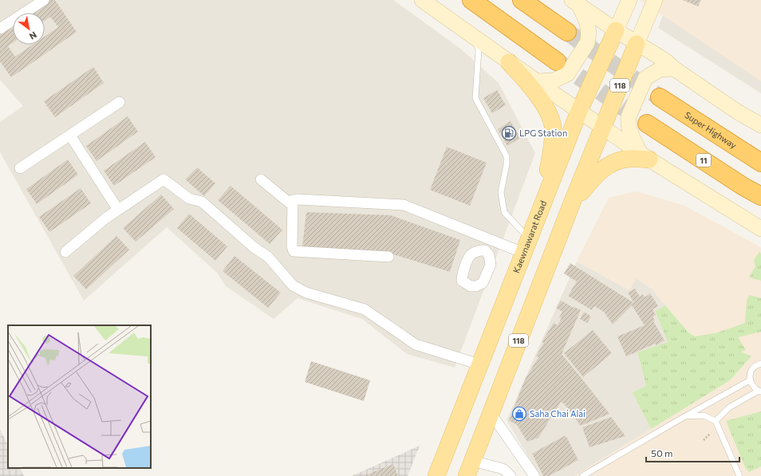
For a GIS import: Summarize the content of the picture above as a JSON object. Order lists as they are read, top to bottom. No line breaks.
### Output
{"streets":{"highway":["Super Highway","11"],"main road":["118","Kaewnawarat Road"]},"places":{"fuel station":["LPG Station"],"shop":["Saha Chai Alai"]},"scale_bar":"50 m","north":"bottom right"}
